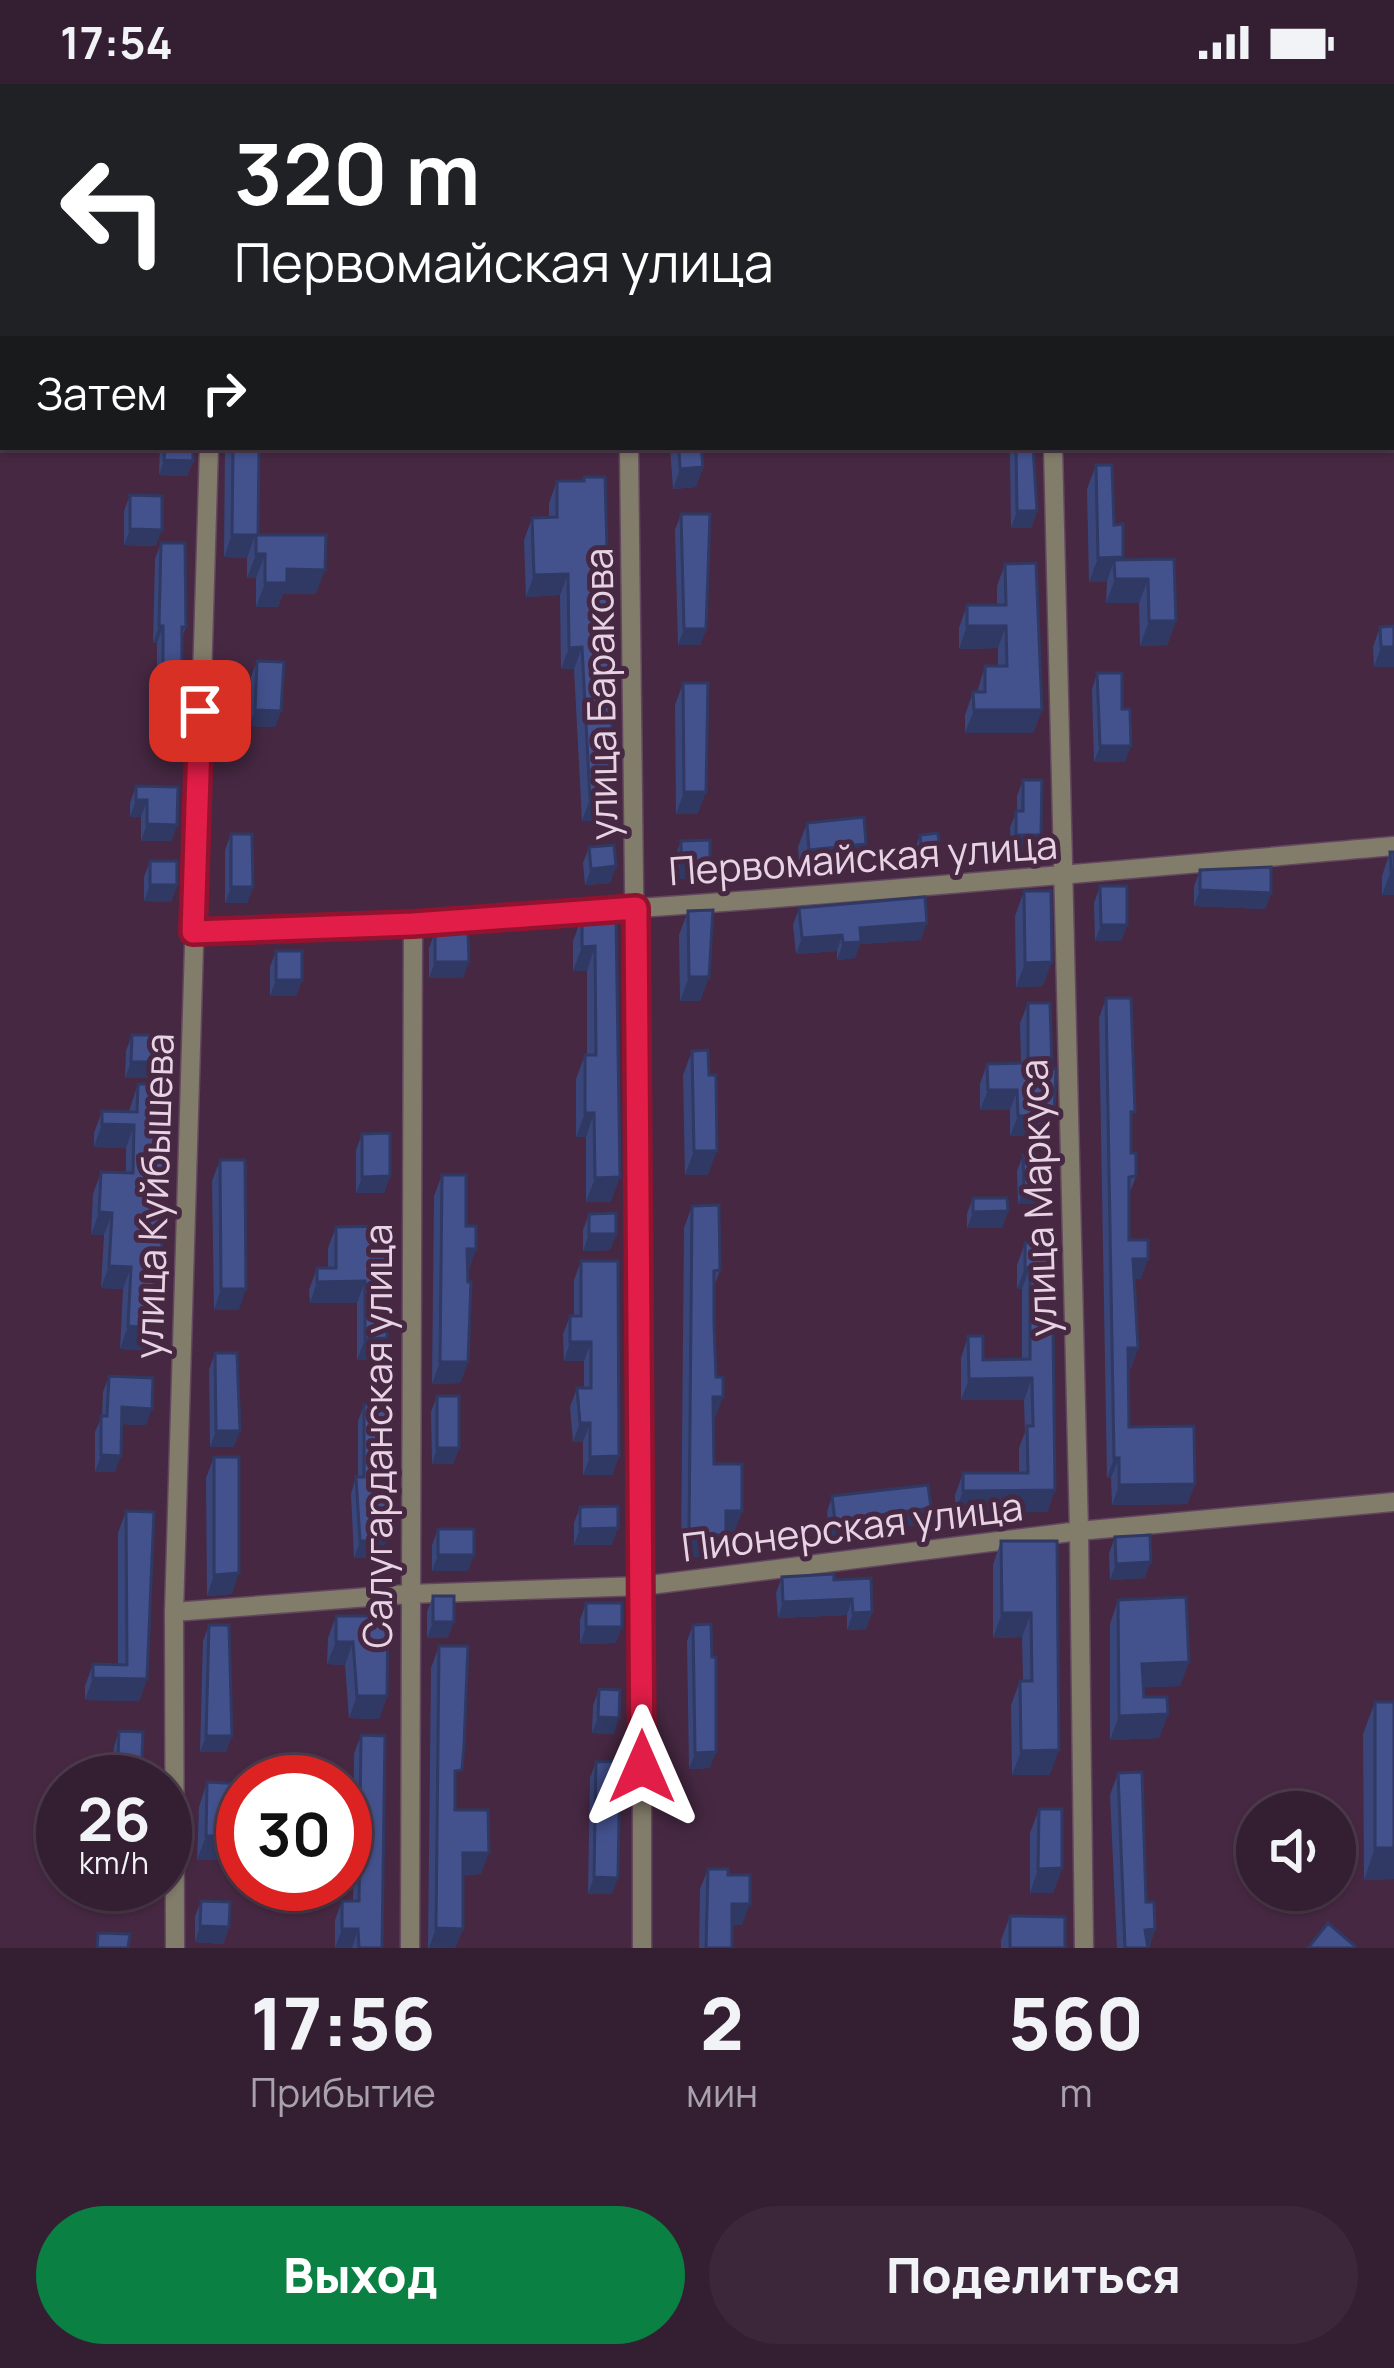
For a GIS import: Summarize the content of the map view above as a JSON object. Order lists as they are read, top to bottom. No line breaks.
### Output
{"streets":{"street":["улица Баракова","Первомайская улица","улица Куйбышева","улица Маркуса","Салугарданская улица","Пионерская улица"]},"crossings":[["улица Баракова","Первомайская улица"],["улица Баракова","Пионерская улица"],["Первомайская улица","улица Куйбышева"],["Первомайская улица","улица Маркуса"],["Первомайская улица","Салугарданская улица"],["улица Куйбышева","Пионерская улица"],["улица Маркуса","Пионерская улица"],["Салугарданская улица","Пионерская улица"]],"page":{"status":"17:54","turn":["320 m","Первомайская улица"],"then":"Затем","speed":"26 km/h","limit":"30","eta":["17:56","Прибытие","2","мин","560","m"],"buttons":["Выход","Поделиться"]}}
